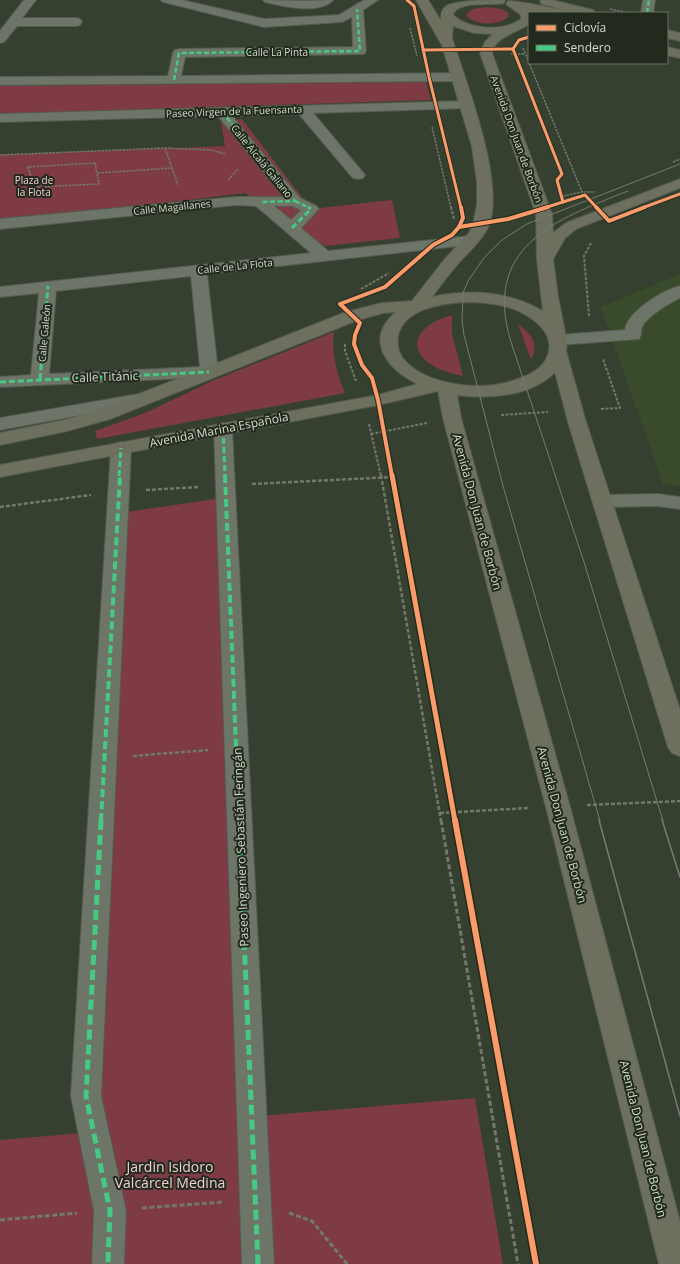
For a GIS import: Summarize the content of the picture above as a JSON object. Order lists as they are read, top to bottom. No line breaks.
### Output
{"streets":{"main road":["Avenida Don Juan de Borbón","Avenida Marina Española"],"street":["Calle La Pinta","Paseo Virgen de la Fuensanta","Calle Alcalá Galiano","Calle Magallanes","Calle de La Flota","Calle Galeón","Calle Titánic","Paseo Ingeniero Sebastián Feringán"]},"crossings":[["Paseo Virgen de la Fuensanta","Calle Alcalá Galiano"],["Avenida Don Juan de Borbón","Avenida Marina Española"],["Calle Alcalá Galiano","Calle Magallanes"],["Calle de La Flota","Calle Galeón"],["Calle Galeón","Calle Titánic"],["Avenida Marina Española","Paseo Ingeniero Sebastián Feringán"]],"parks":["Plaza de la Flota","Jardin Isidoro Valcárcel Medina"],"legend":["Ciclovía","Sendero"]}
